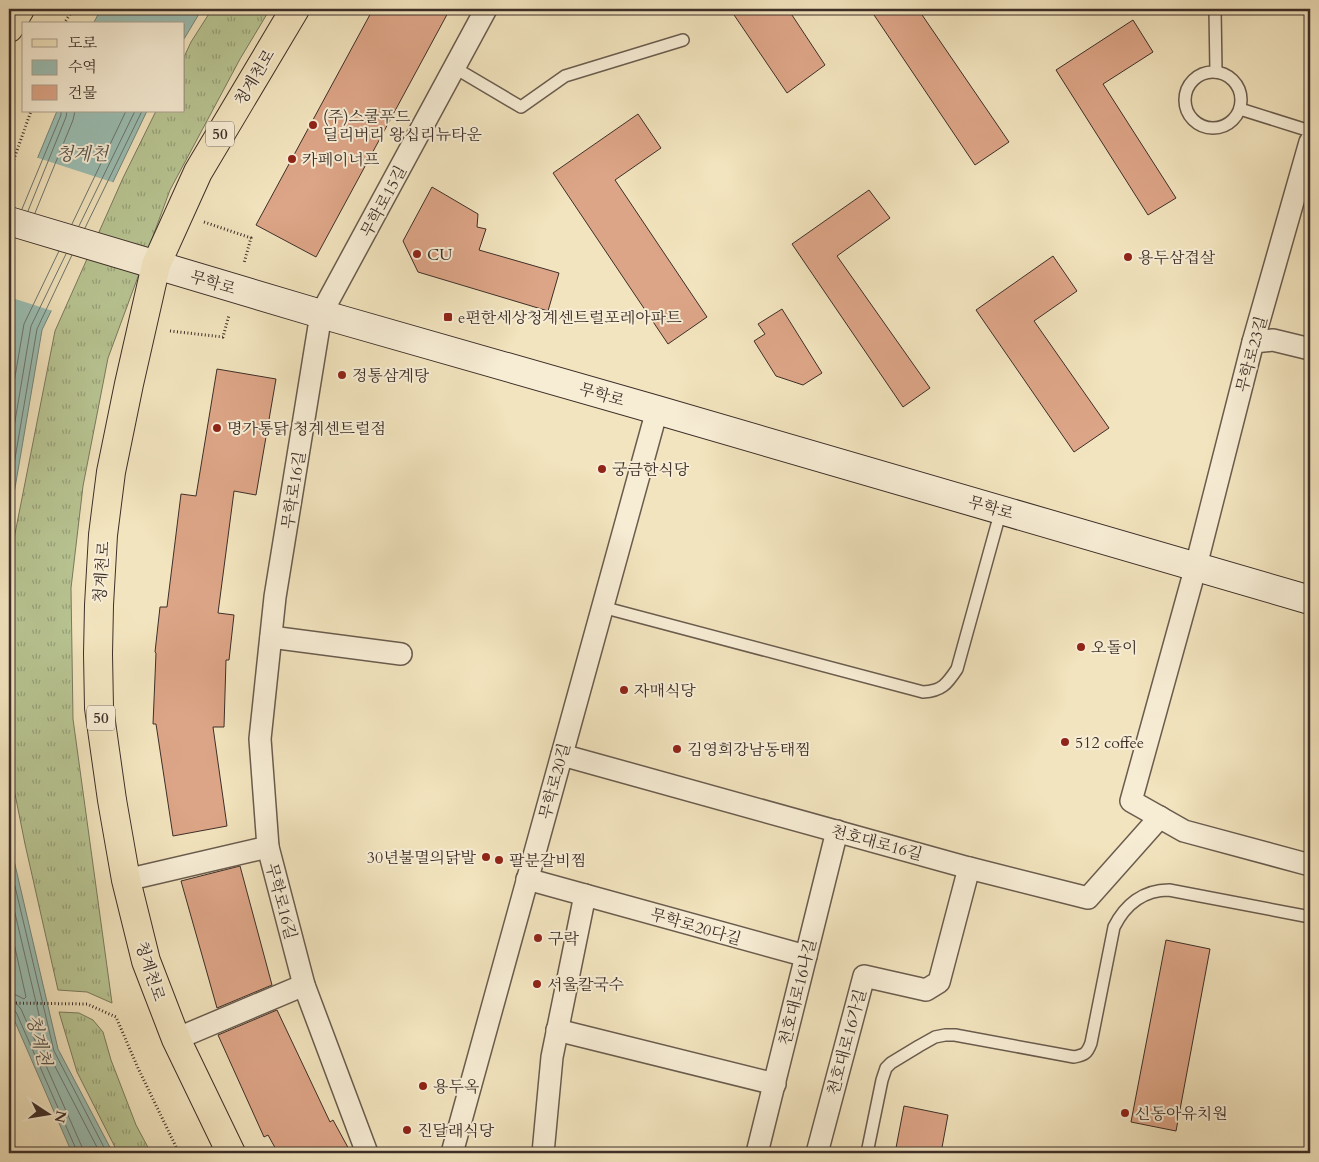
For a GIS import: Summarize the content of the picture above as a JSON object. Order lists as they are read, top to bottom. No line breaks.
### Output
{"streets":{"main road":["청계천로","50","무학로"],"street":["무학로15길","무학로23길","무학로16길","무학로20길","천호대로16길","무학로20다길","천호대로16나길","천호대로16가길"]},"crossings":[["청계천로","무학로"],["무학로15길","무학로"],["무학로15길","무학로16길"],["무학로","무학로23길"],["무학로","무학로16길"],["무학로","무학로20길"],["무학로20길","천호대로16길"],["무학로20길","무학로20다길"],["천호대로16길","천호대로16나길"],["천호대로16길","천호대로16가길"],["무학로20다길","천호대로16나길"]],"water":["청계천"],"places":{"other":["(주)스쿨푸드 딜리버리 왕십리뉴타운","카페이너프","CU","용두삼겹살","정통삼계탕","명가통닭 청계센트럴점","궁금한식당","오돌이","자매식당","512 coffee","김영희강남동태찜","30년불멸의닭발","팔분갈비찜","구락","서울칼국수","용두옥","신동아유치원","진달래식당"],"transit":["e편한세상청계센트럴포레아파트"]},"legend":["도로","수역","건물"],"north":"right"}
